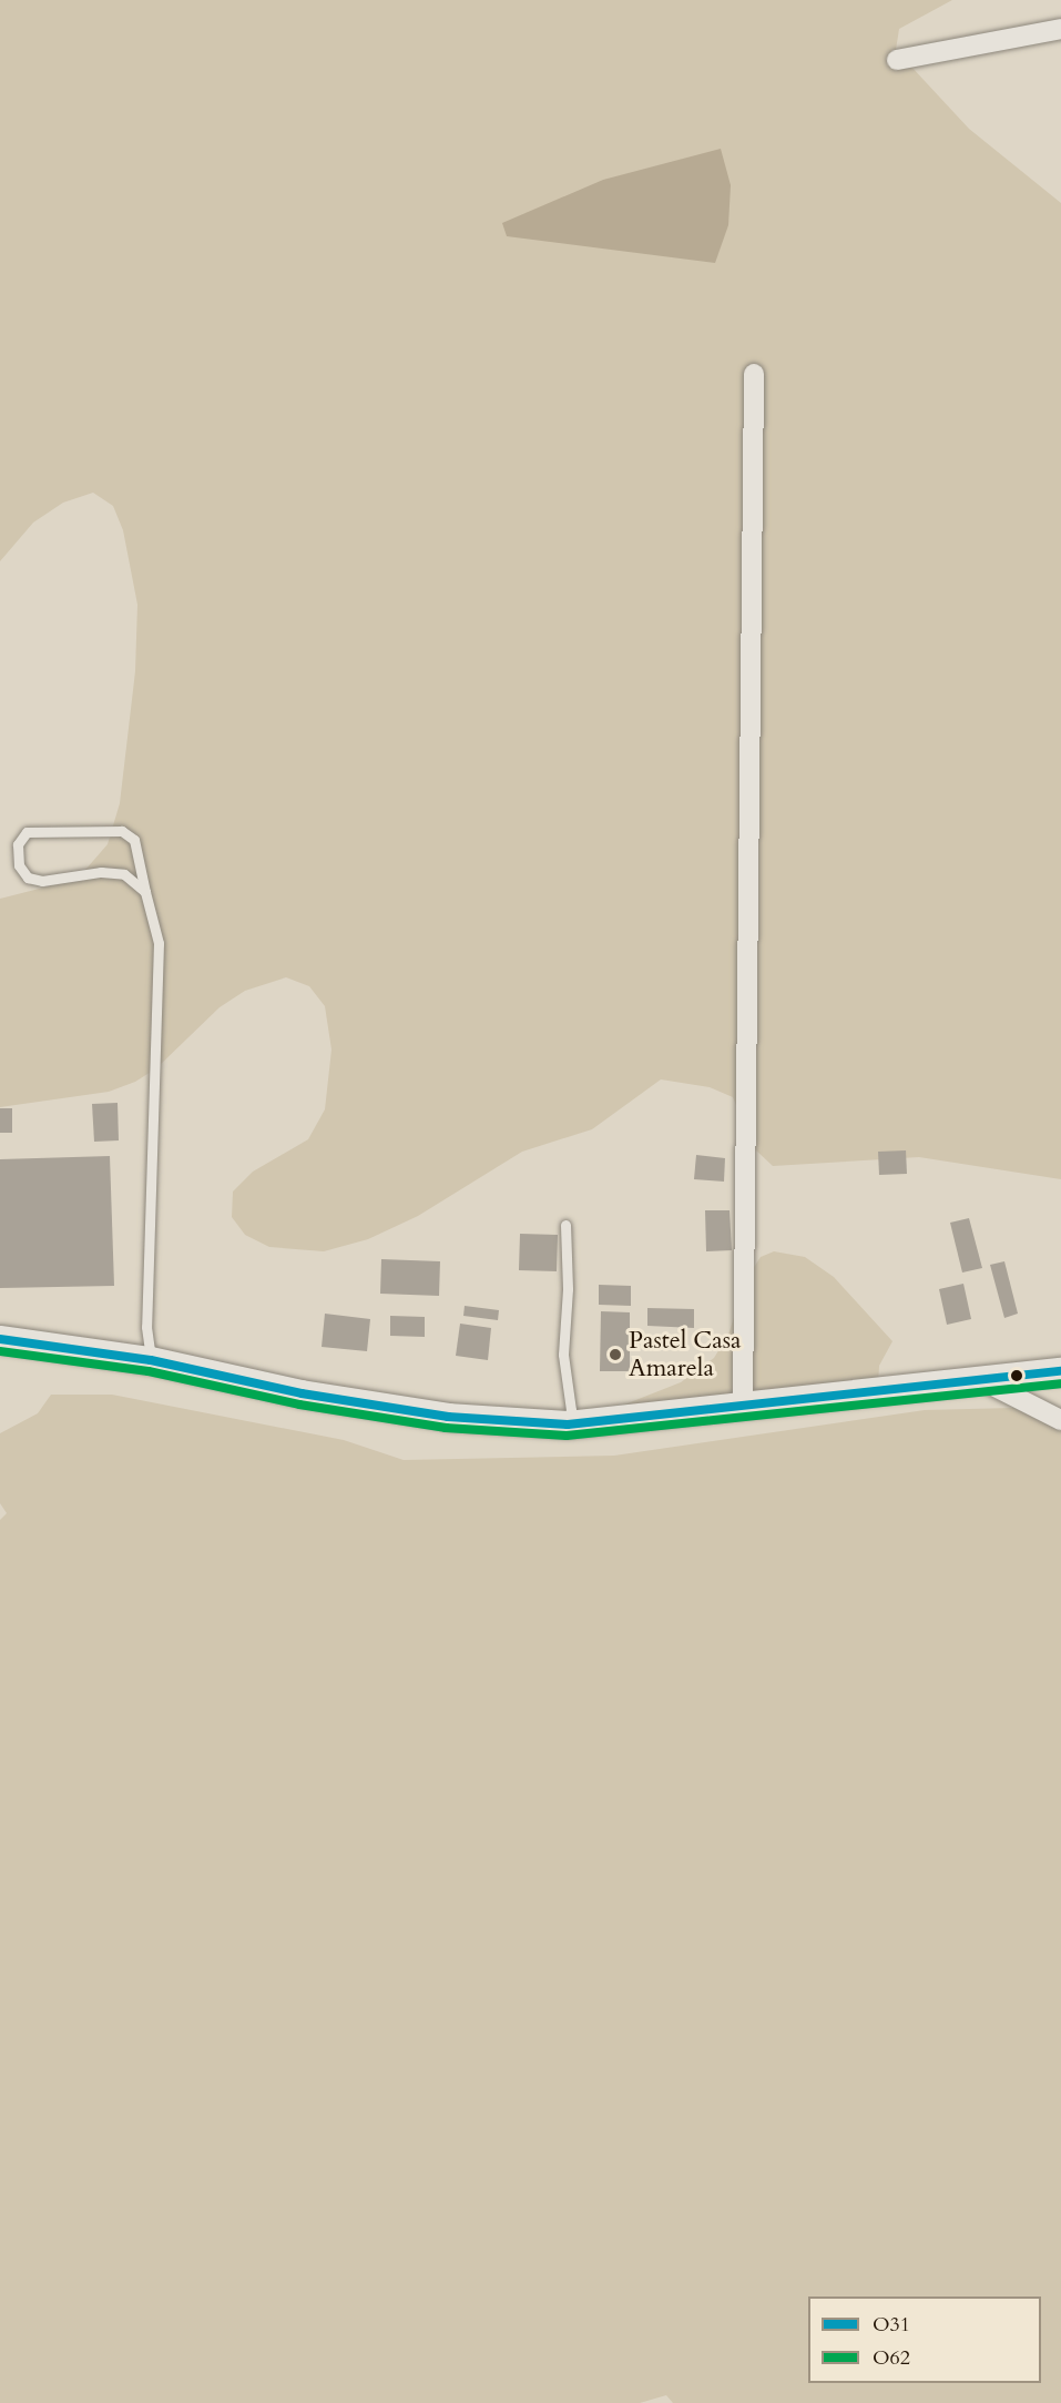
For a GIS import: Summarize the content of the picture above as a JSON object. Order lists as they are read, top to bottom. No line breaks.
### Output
{"places":["Pastel Casa Amarela"],"lines":["transit line O31","transit line O62"],"legend":["O31","O62"]}
